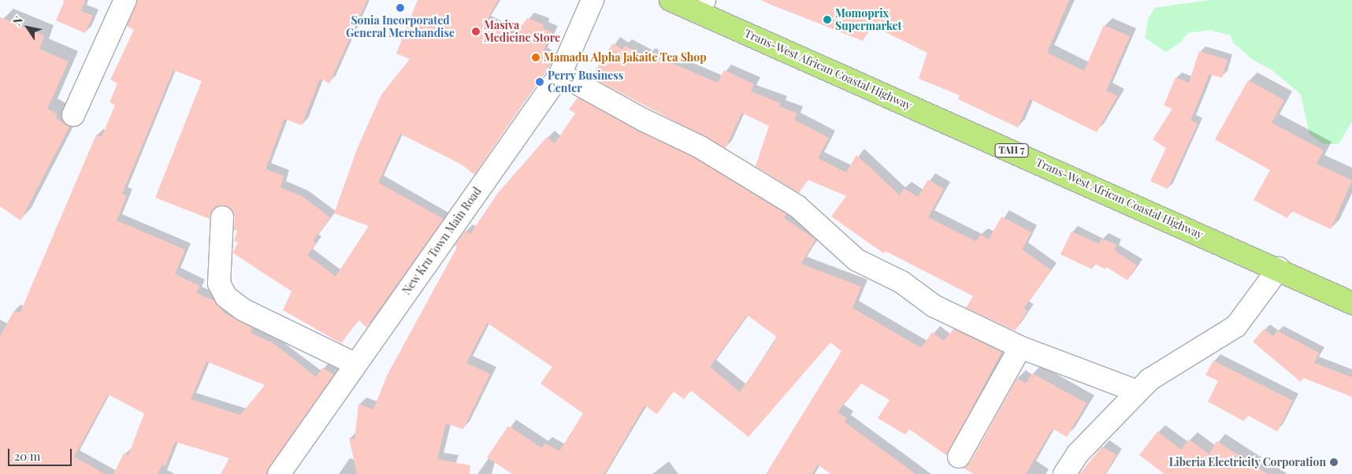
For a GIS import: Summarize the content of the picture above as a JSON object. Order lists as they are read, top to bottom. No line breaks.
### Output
{"streets":{"highway":["Trans-West African Coastal Highway","TAH 7"],"street":["New Kru Town Main Road"]},"places":["Sonia Incorporated General Merchandise","Momoprix Supermarket","Masiva Medicine Store","Mamadu Alpha Jakaite Tea Shop","Perry Business Center","Liberia Electricity Corporation"],"scale_bar":"20 m","north":"top left"}
